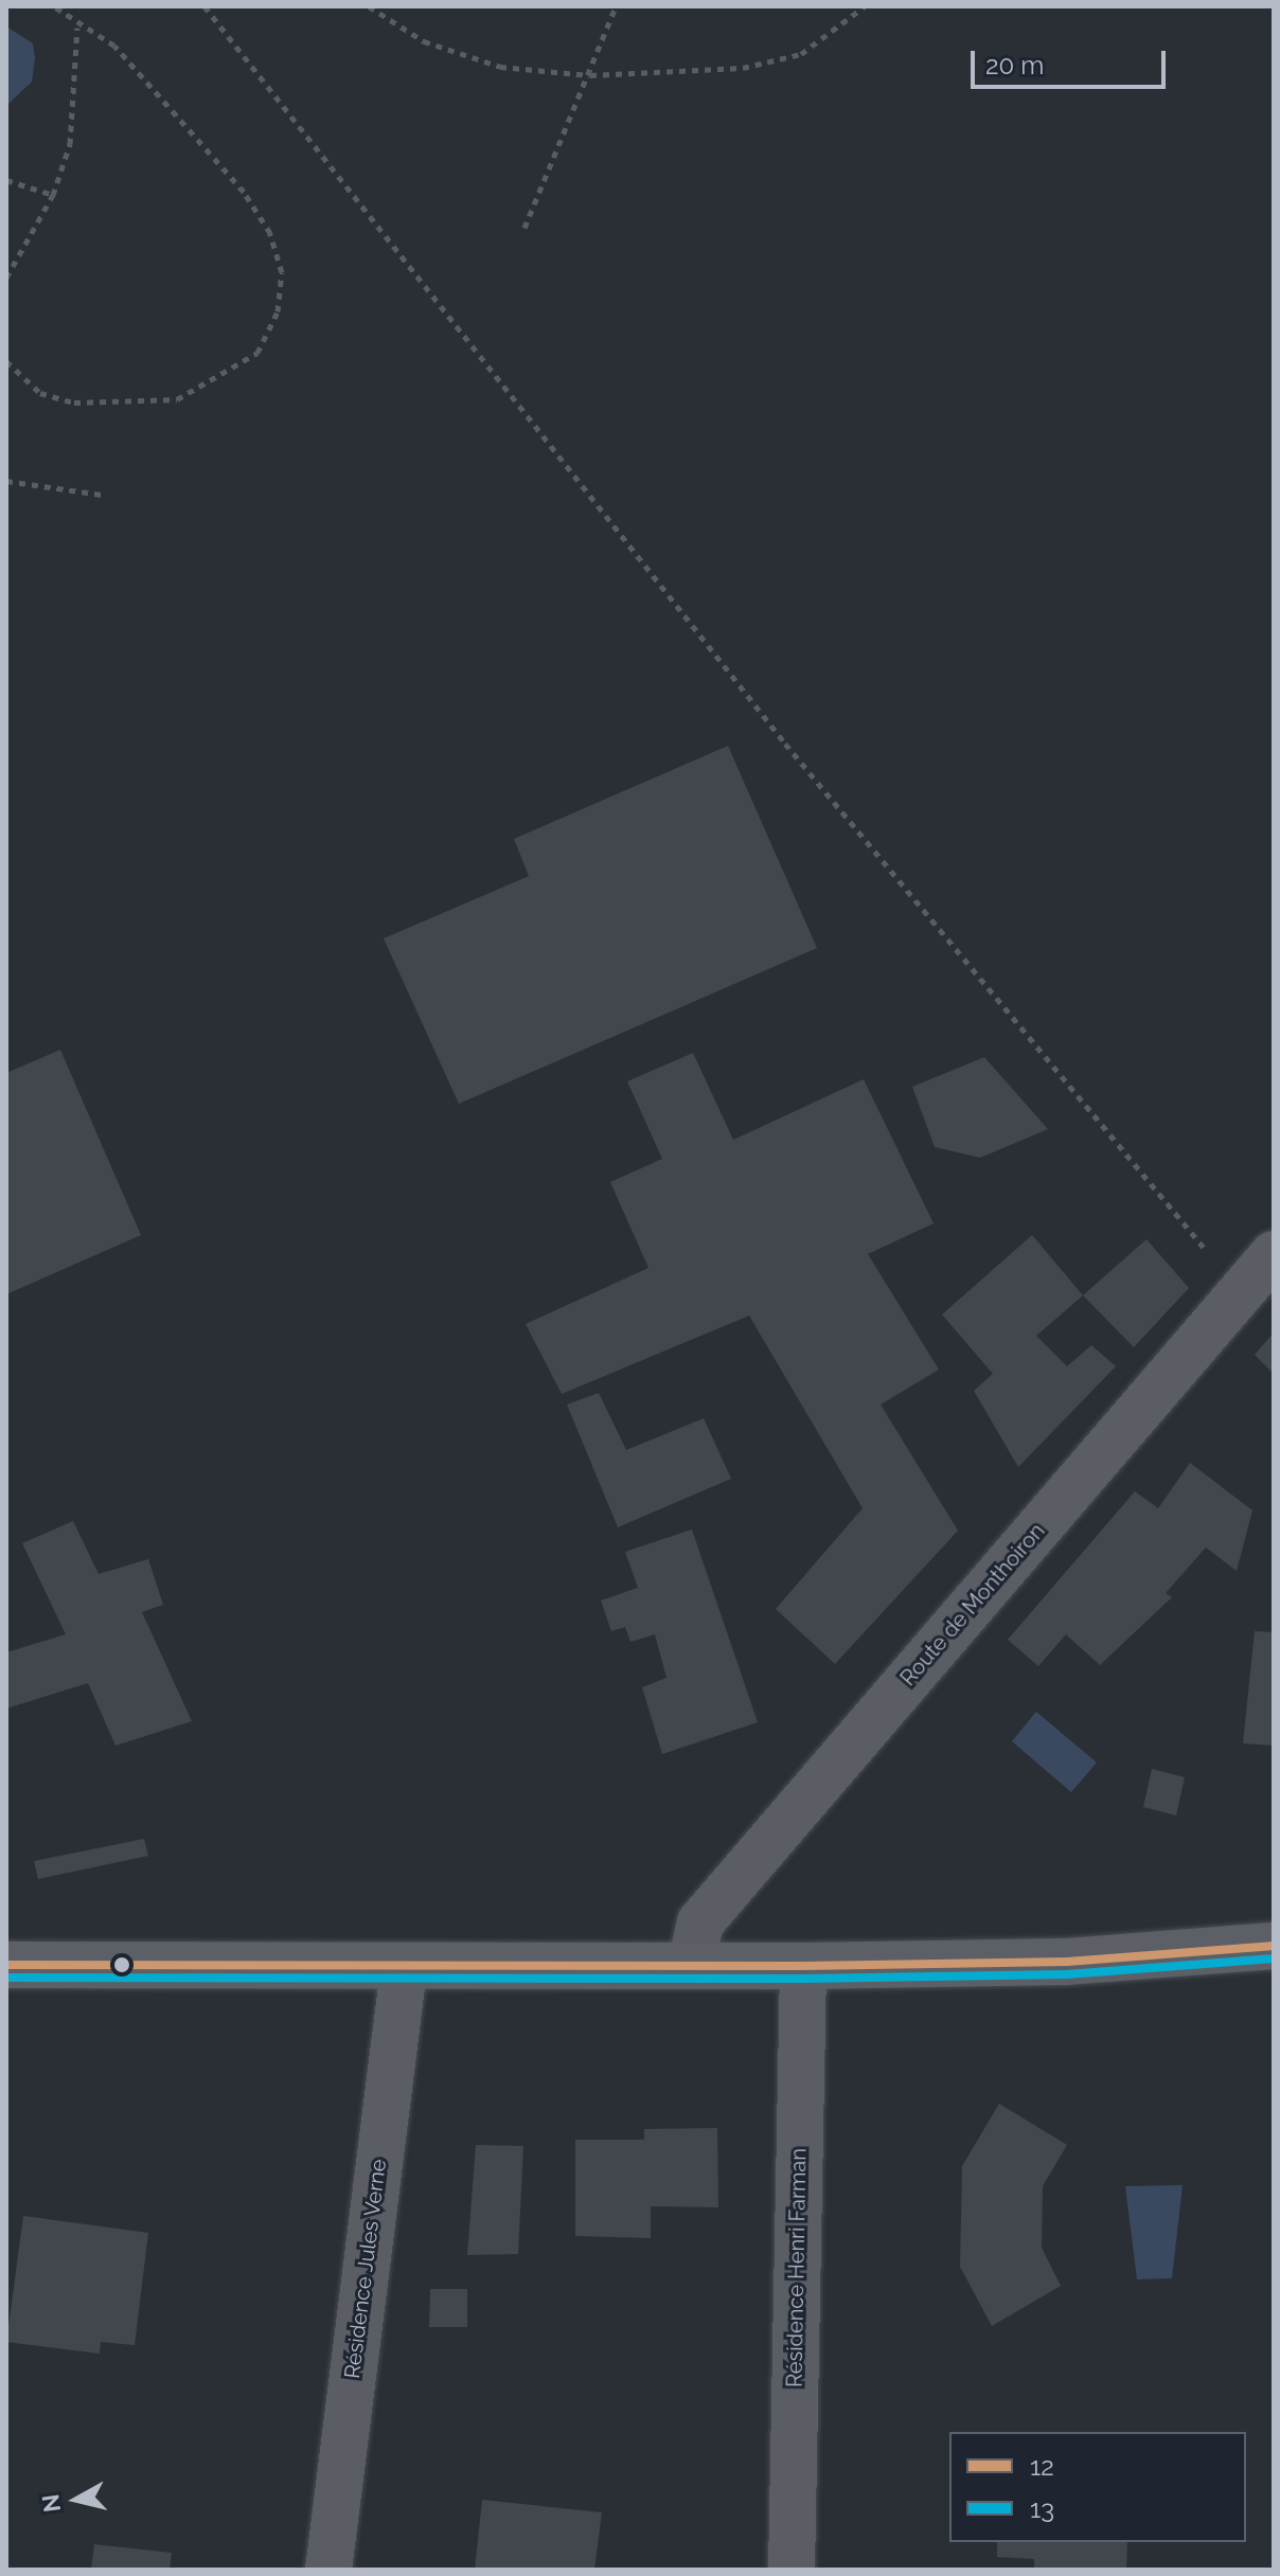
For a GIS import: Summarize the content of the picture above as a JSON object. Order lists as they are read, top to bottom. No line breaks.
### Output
{"streets":{"street":["Route de Monthoiron","Résidence Henri Farman","Résidence Jules Verne"]},"lines":["transit line 12","transit line 13"],"legend":["12","13"],"scale_bar":"20 m","north":"left"}
